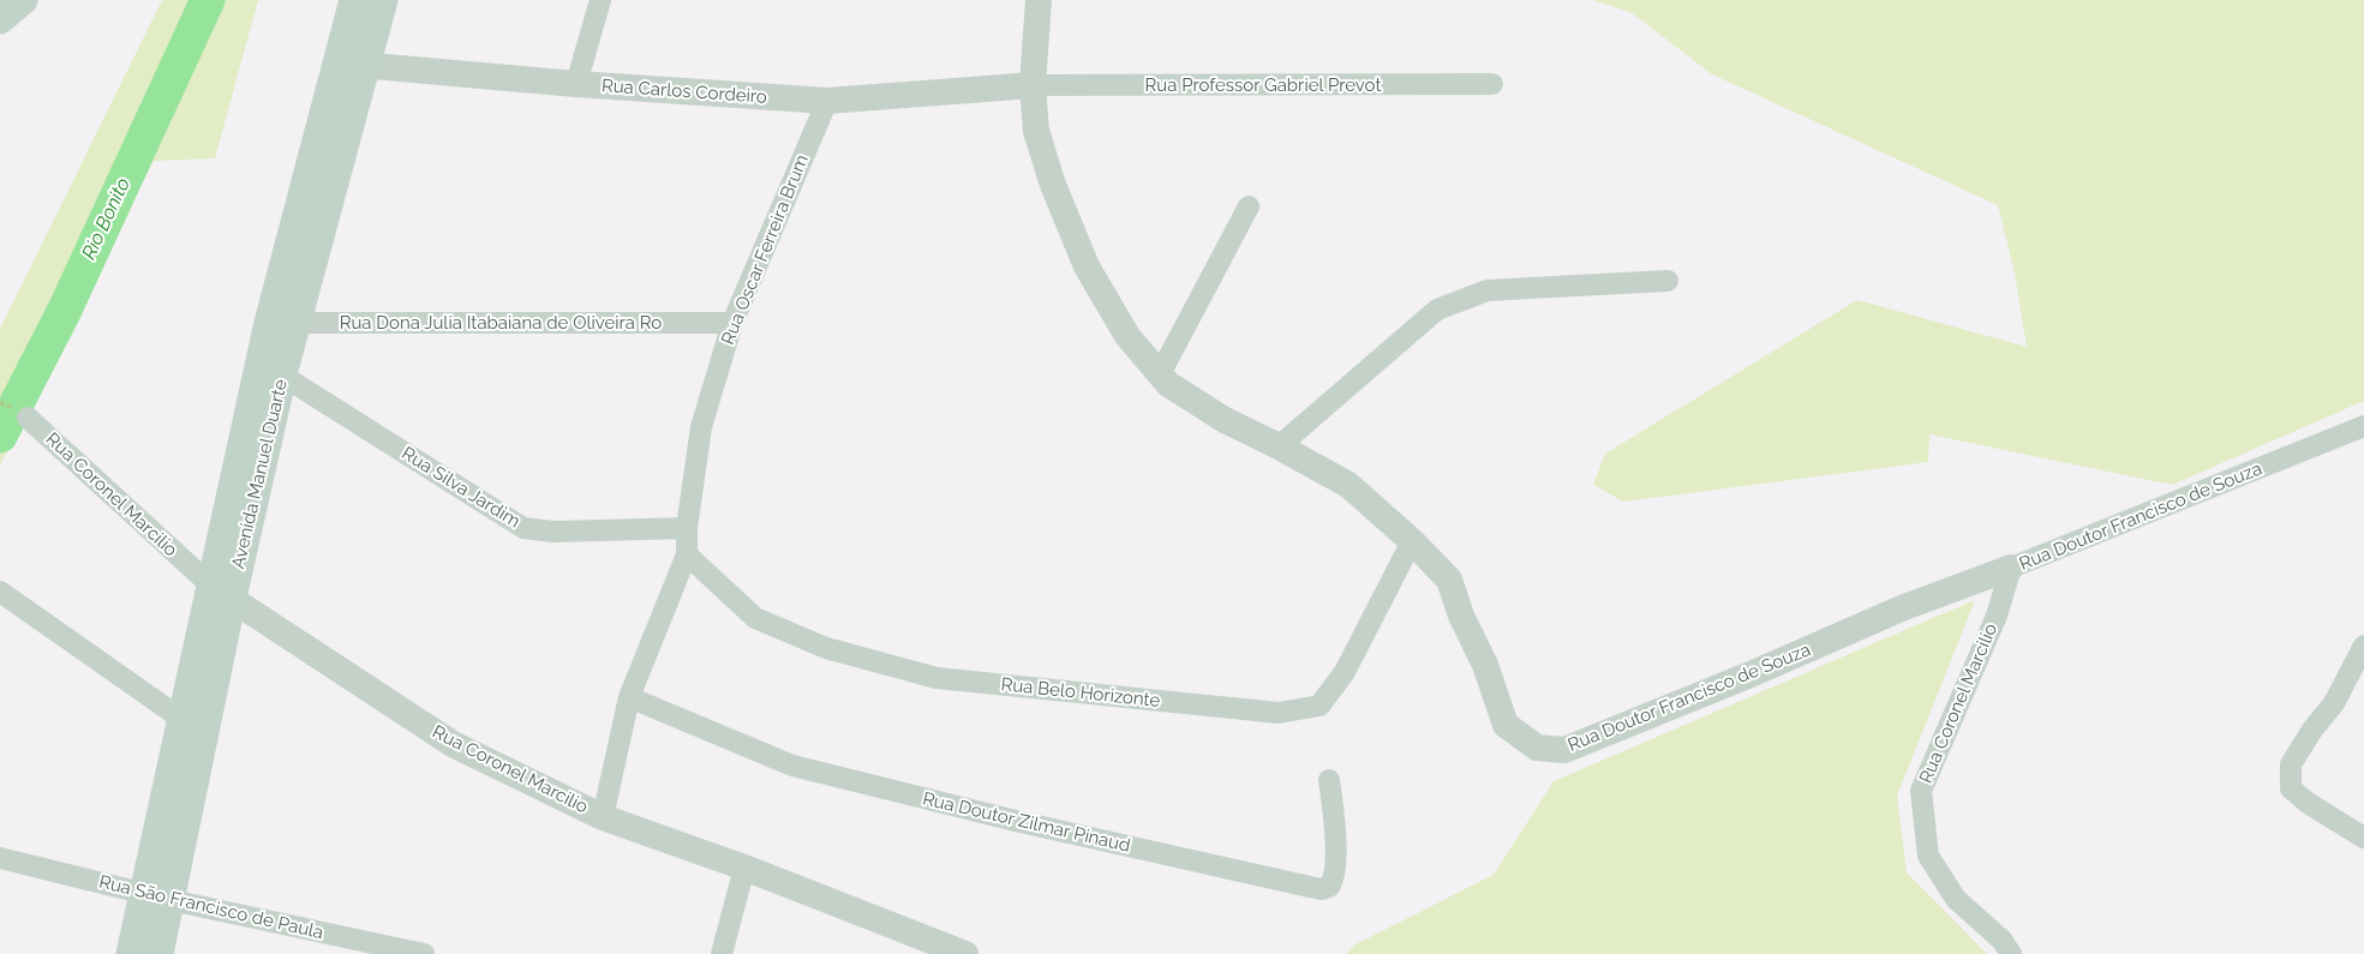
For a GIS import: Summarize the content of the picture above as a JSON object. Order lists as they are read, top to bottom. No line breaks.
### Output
{"streets":{"main road":["Avenida Manuel Duarte"],"street":["Rua Professor Gabriel Prevot","Rua Carlos Cordeiro","Rua Oscar Ferreira Brum","Rua Dona Julia Itabaiana de Oliveira Ro","Rua Silva Jardim","Rua Coronel Marcilio","Rua Doutor Francisco de Souza","Rua Belo Horizonte","Rua Doutor Zilmar Pinaud","Rua São Francisco de Paula"]},"crossings":[["Rua Professor Gabriel Prevot","Rua Carlos Cordeiro"],["Rua Professor Gabriel Prevot","Rua Doutor Francisco de Souza"],["Rua Carlos Cordeiro","Rua Oscar Ferreira Brum"],["Rua Carlos Cordeiro","Avenida Manuel Duarte"],["Rua Carlos Cordeiro","Rua Doutor Francisco de Souza"],["Rua Oscar Ferreira Brum","Rua Dona Julia Itabaiana de Oliveira Ro"],["Rua Oscar Ferreira Brum","Rua Silva Jardim"],["Rua Oscar Ferreira Brum","Rua Coronel Marcilio"],["Rua Oscar Ferreira Brum","Rua Belo Horizonte"],["Rua Oscar Ferreira Brum","Rua Doutor Zilmar Pinaud"],["Rua Dona Julia Itabaiana de Oliveira Ro","Avenida Manuel Duarte"],["Avenida Manuel Duarte","Rua Silva Jardim"],["Avenida Manuel Duarte","Rua Coronel Marcilio"],["Avenida Manuel Duarte","Rua São Francisco de Paula"],["Rua Coronel Marcilio","Rua Doutor Francisco de Souza"],["Rua Doutor Francisco de Souza","Rua Belo Horizonte"]],"water":["Rio Bonito"]}
